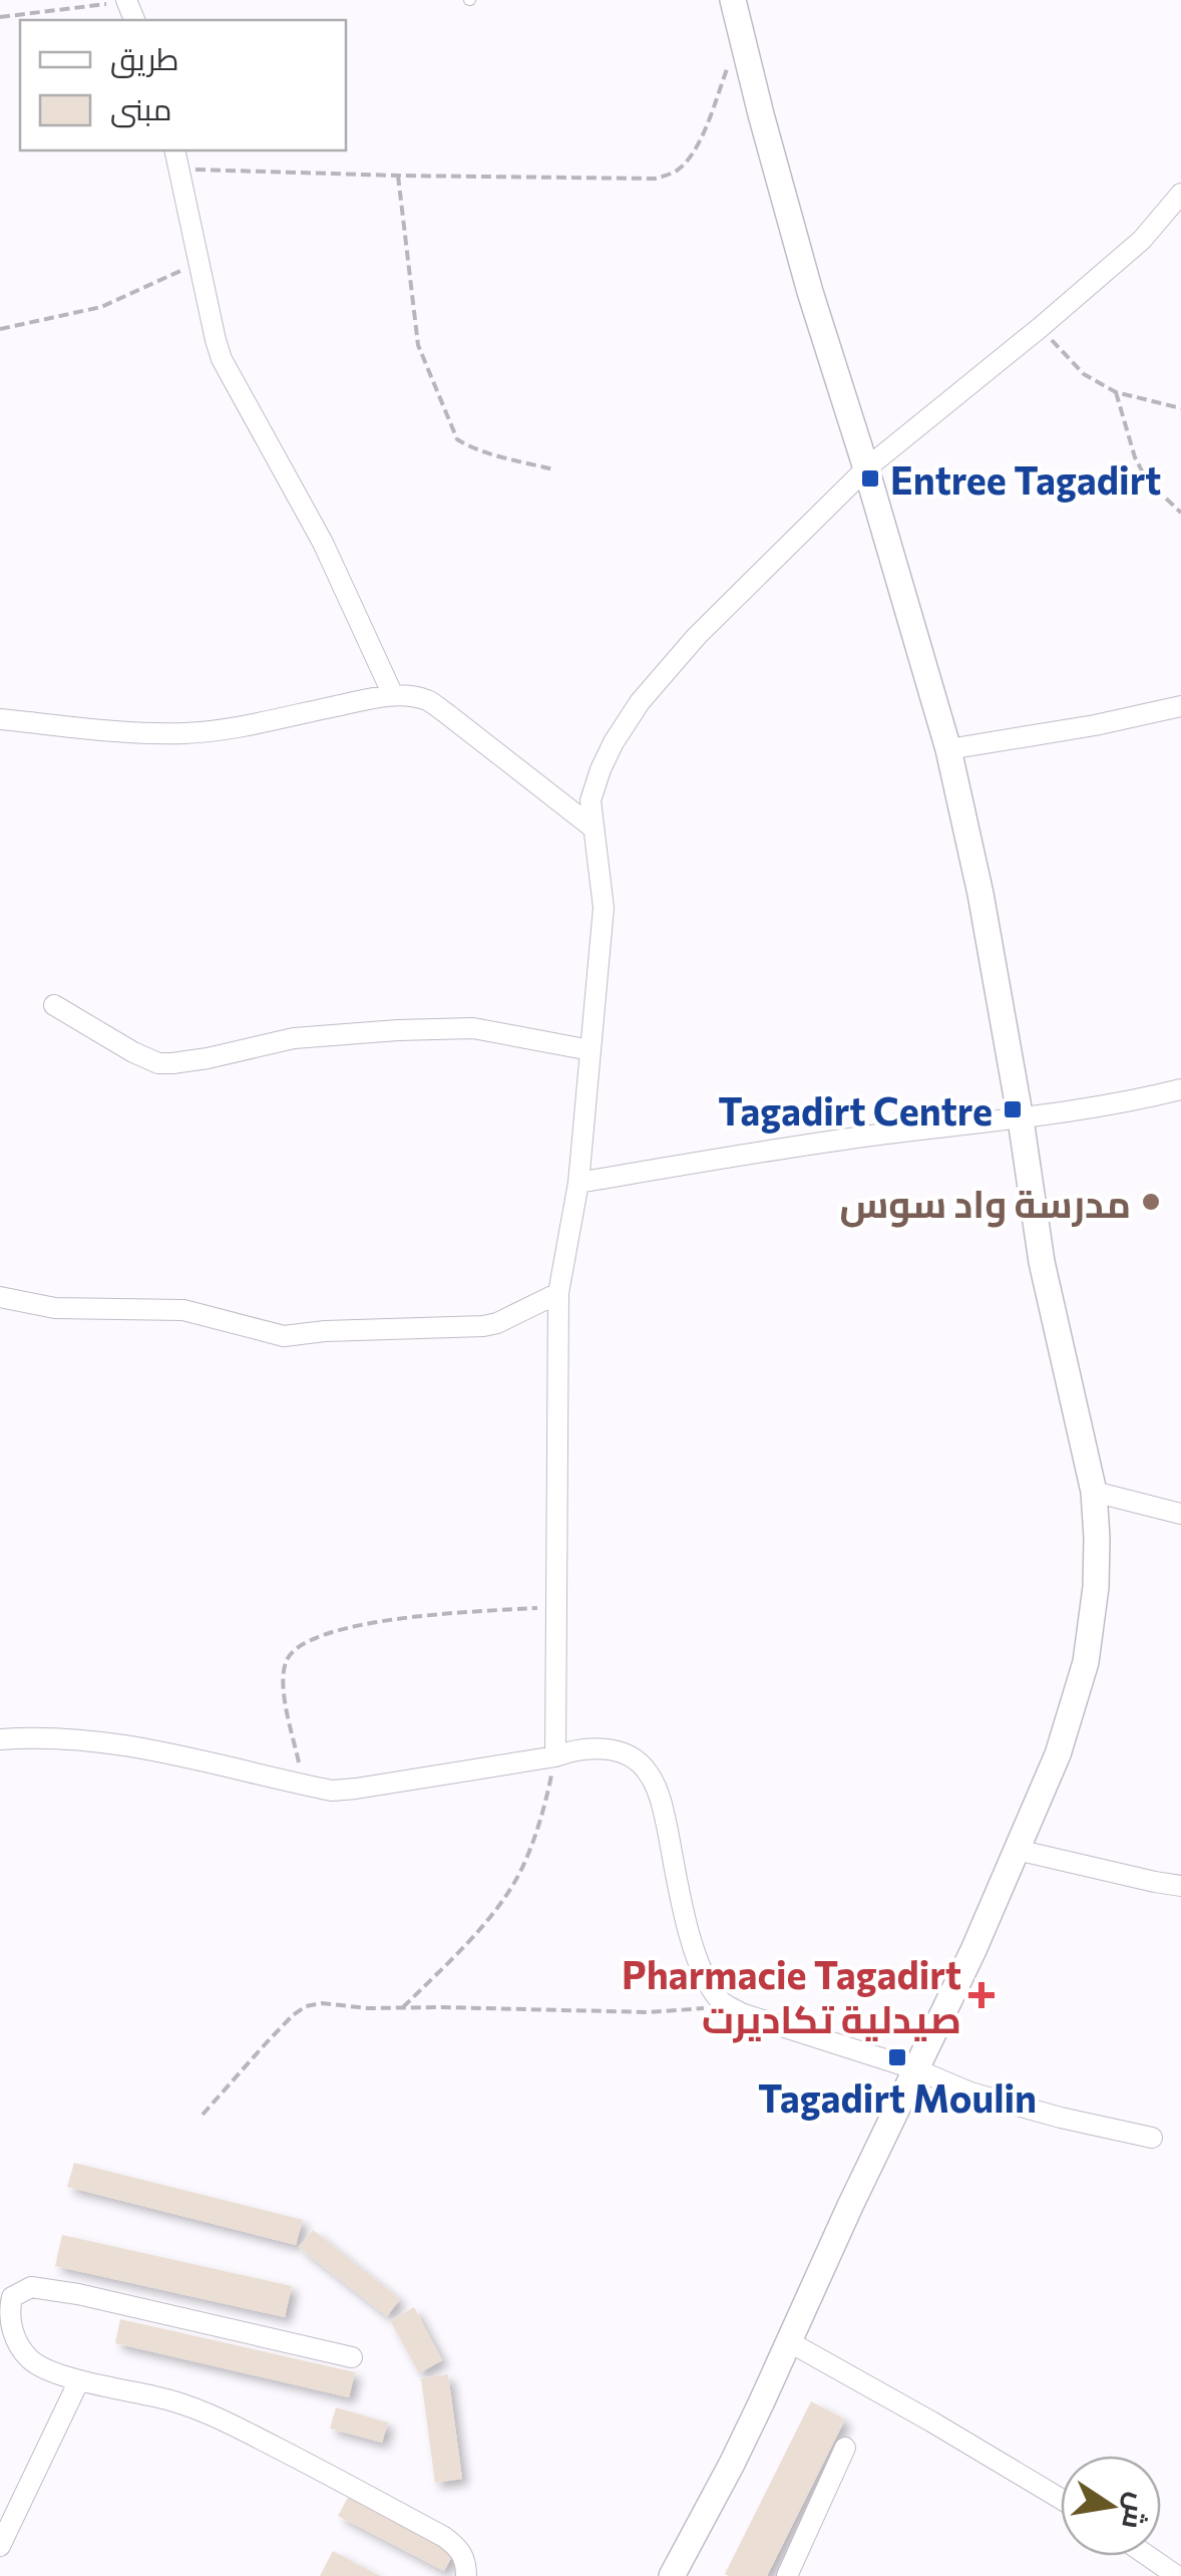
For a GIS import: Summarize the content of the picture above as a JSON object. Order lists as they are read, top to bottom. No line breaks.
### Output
{"places":{"transit":["Entree Tagadirt","Tagadirt Centre","Tagadirt Moulin"],"other":["مدرسة واد سوس"],"health":["Pharmacie Tagadirt صيدلية تكاديرت"]},"legend":["طريق","مبنى"],"north":"right"}
